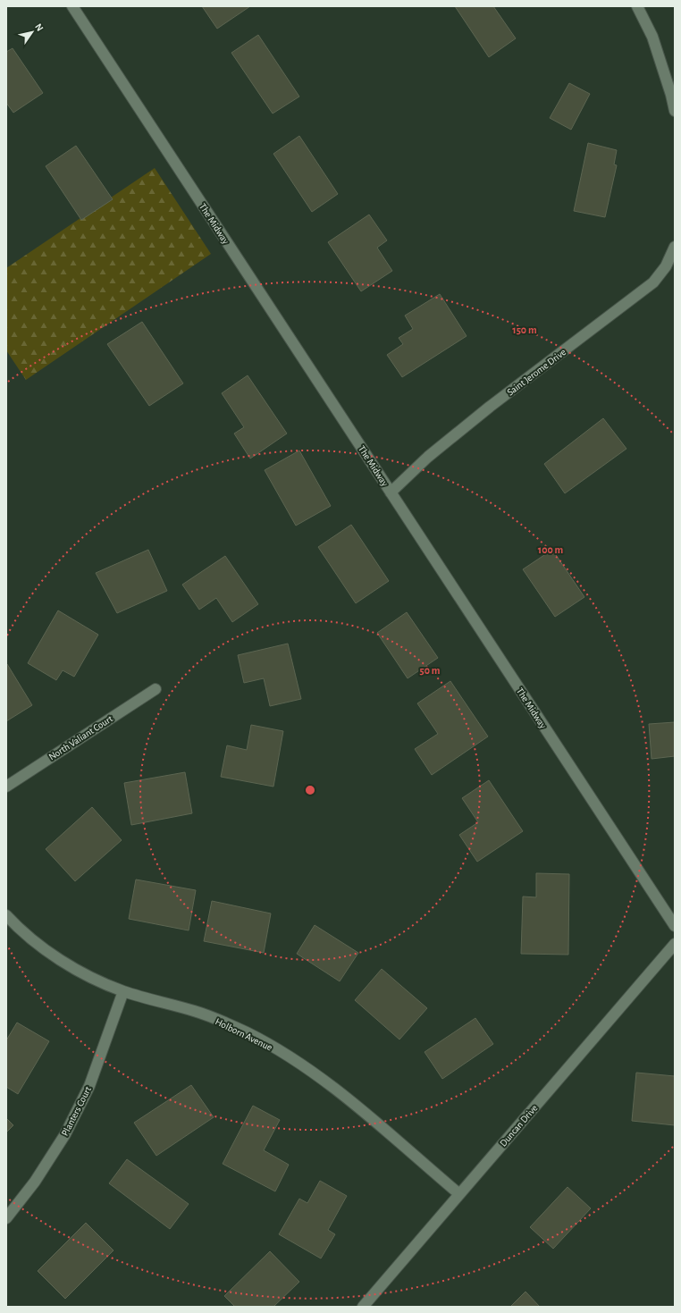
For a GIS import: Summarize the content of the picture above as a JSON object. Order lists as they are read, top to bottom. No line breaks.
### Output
{"streets":{"street":["The Midway","Saint Jerome Drive","North Valiant Court","Holborn Avenue","Planters Court","Duncan Drive"]},"crossings":[["The Midway","Saint Jerome Drive"],["Holborn Avenue","Planters Court"],["Holborn Avenue","Duncan Drive"]],"north":"top right","rings":["150 m","100 m","50 m"]}
